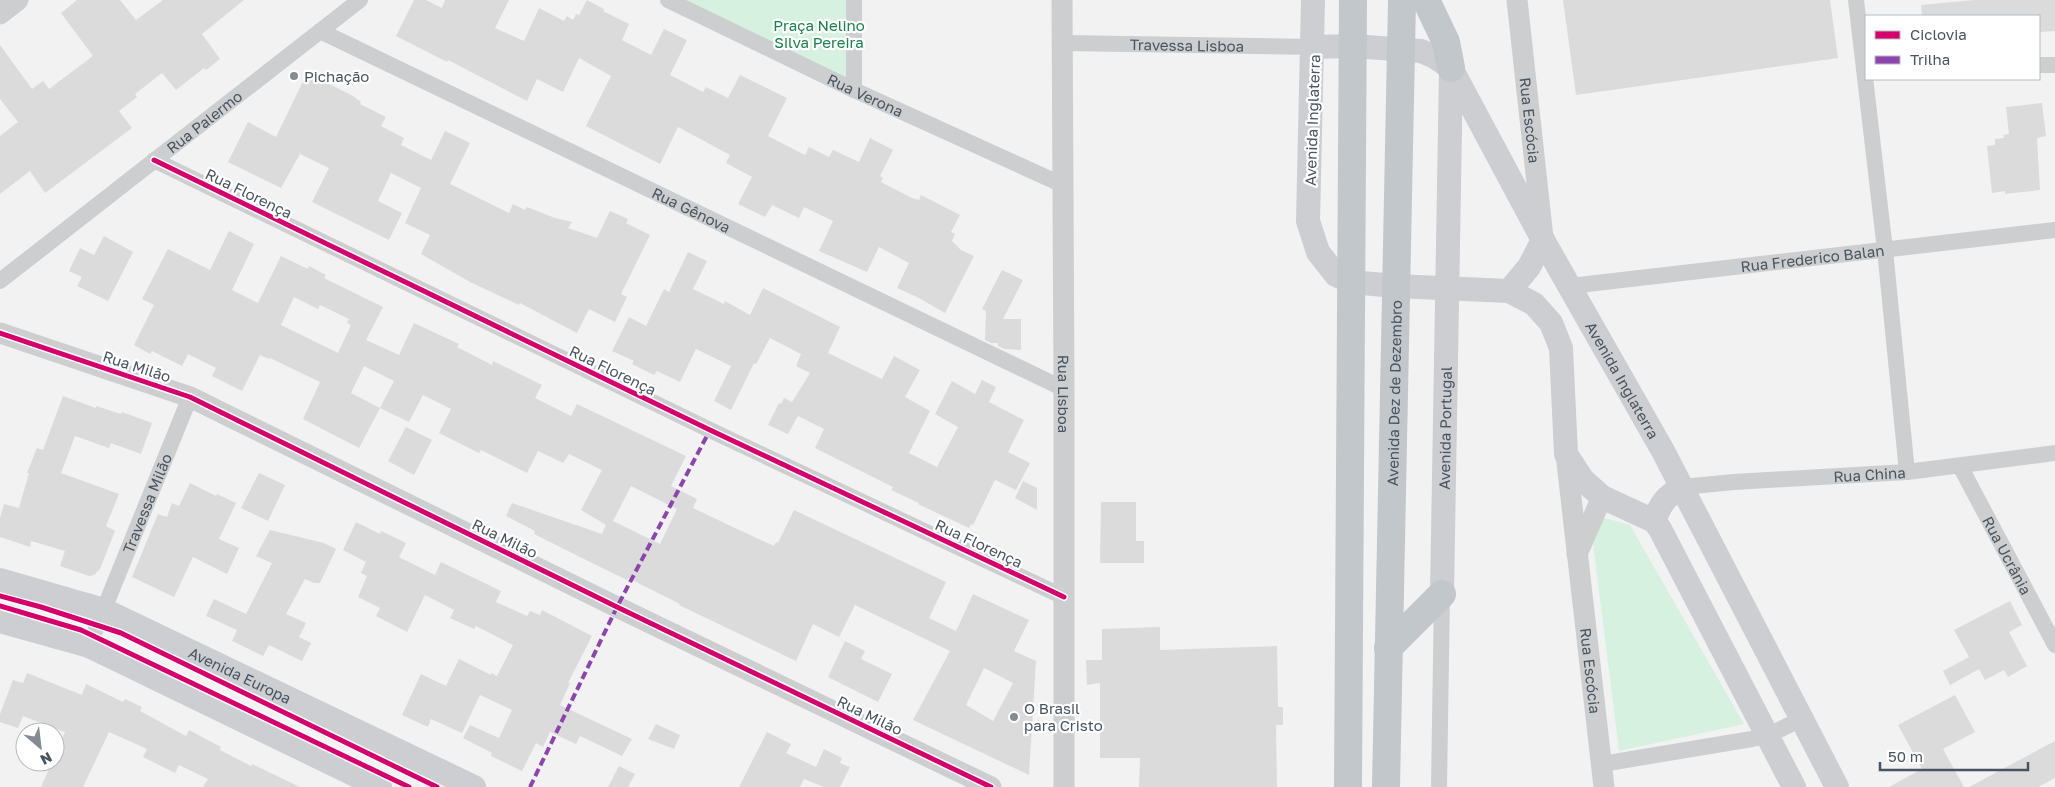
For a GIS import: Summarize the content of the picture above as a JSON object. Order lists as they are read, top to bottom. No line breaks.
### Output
{"streets":{"highway":["Avenida Dez de Dezembro"],"main road":["Avenida Inglaterra","Avenida Portugal","Avenida Europa"],"street":["Travessa Lisboa","Rua Verona","Rua Escócia","Rua Palermo","Rua Florença","Rua Gênova","Rua Frederico Balan","Rua Milão","Rua Lisboa","Rua China","Travessa Milão","Rua Ucrânia"]},"crossings":[["Travessa Lisboa","Avenida Inglaterra"],["Travessa Lisboa","Rua Lisboa"],["Rua Verona","Rua Lisboa"],["Avenida Inglaterra","Rua Escócia"],["Avenida Inglaterra","Rua Frederico Balan"],["Avenida Inglaterra","Avenida Dez de Dezembro"],["Avenida Inglaterra","Avenida Portugal"],["Avenida Inglaterra","Rua China"],["Rua Palermo","Rua Florença"],["Rua Palermo","Rua Gênova"],["Rua Florença","Rua Lisboa"],["Rua Gênova","Rua Lisboa"],["Rua Milão","Travessa Milão"],["Rua China","Rua Ucrânia"],["Travessa Milão","Avenida Europa"]],"parks":["Praça Nelino Silva Pereira"],"places":["Pichação","O Brasil para Cristo"],"legend":["Ciclovia","Trilha"],"scale_bar":"50 m","north":"bottom right"}
